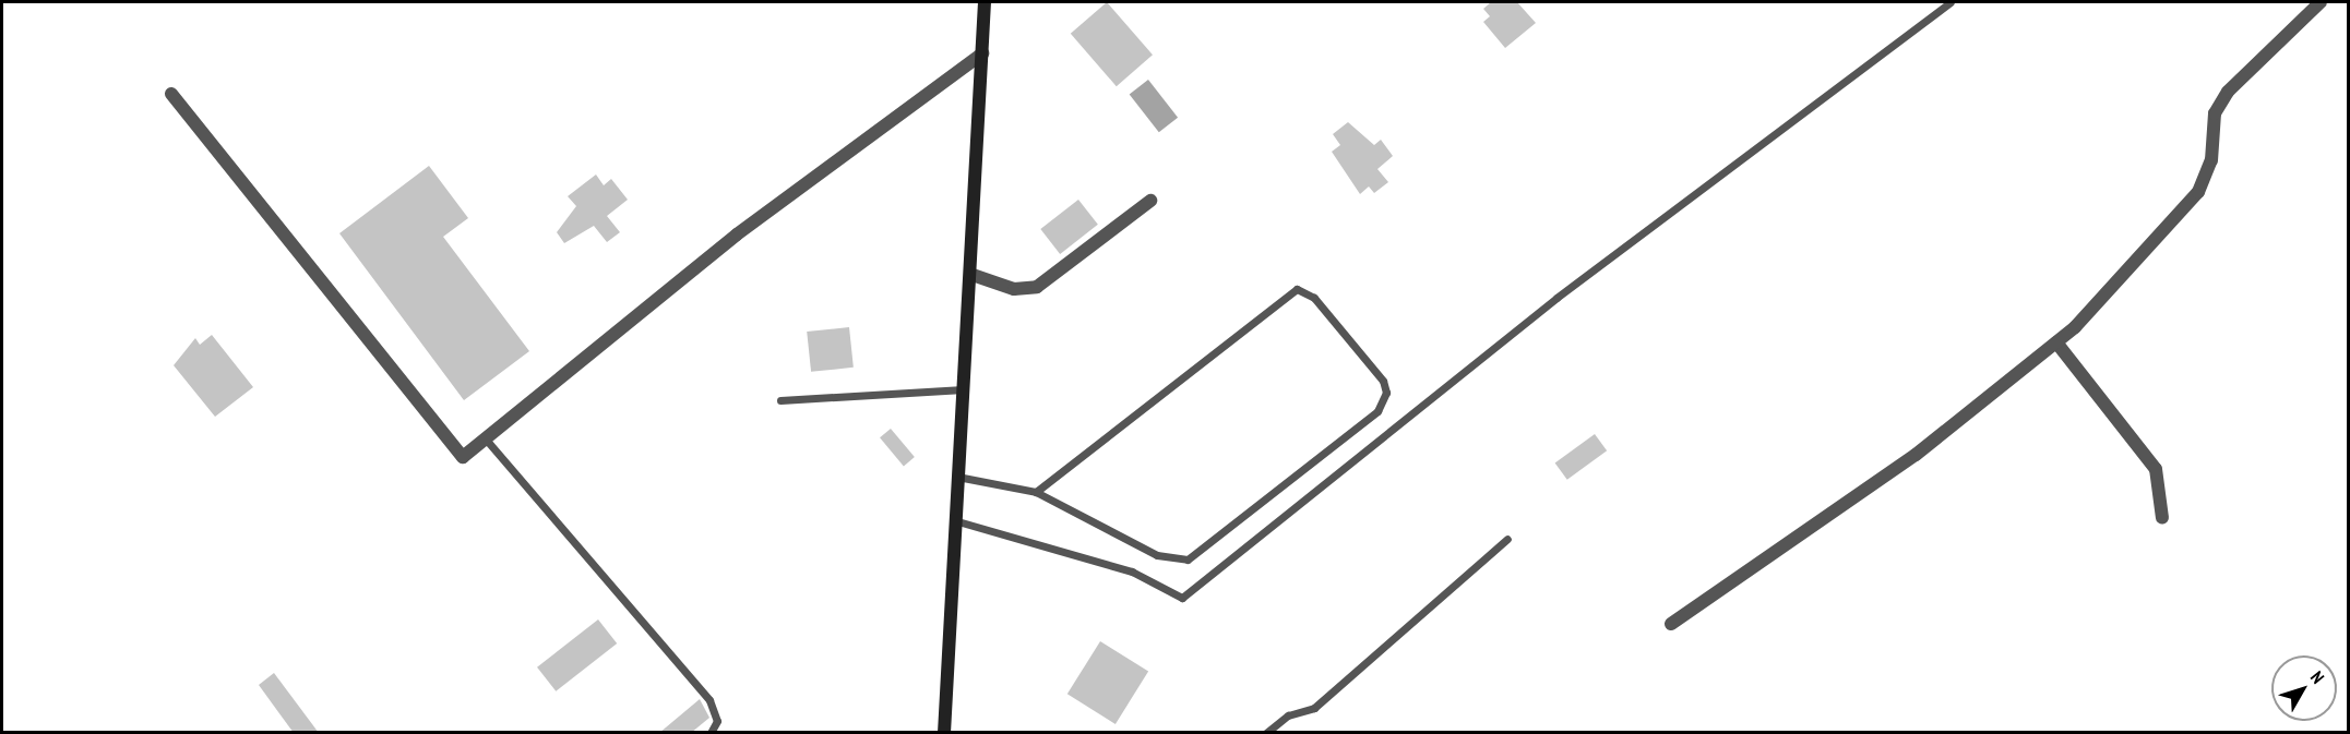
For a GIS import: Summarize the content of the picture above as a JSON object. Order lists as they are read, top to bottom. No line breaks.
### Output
{"north":"top right"}
